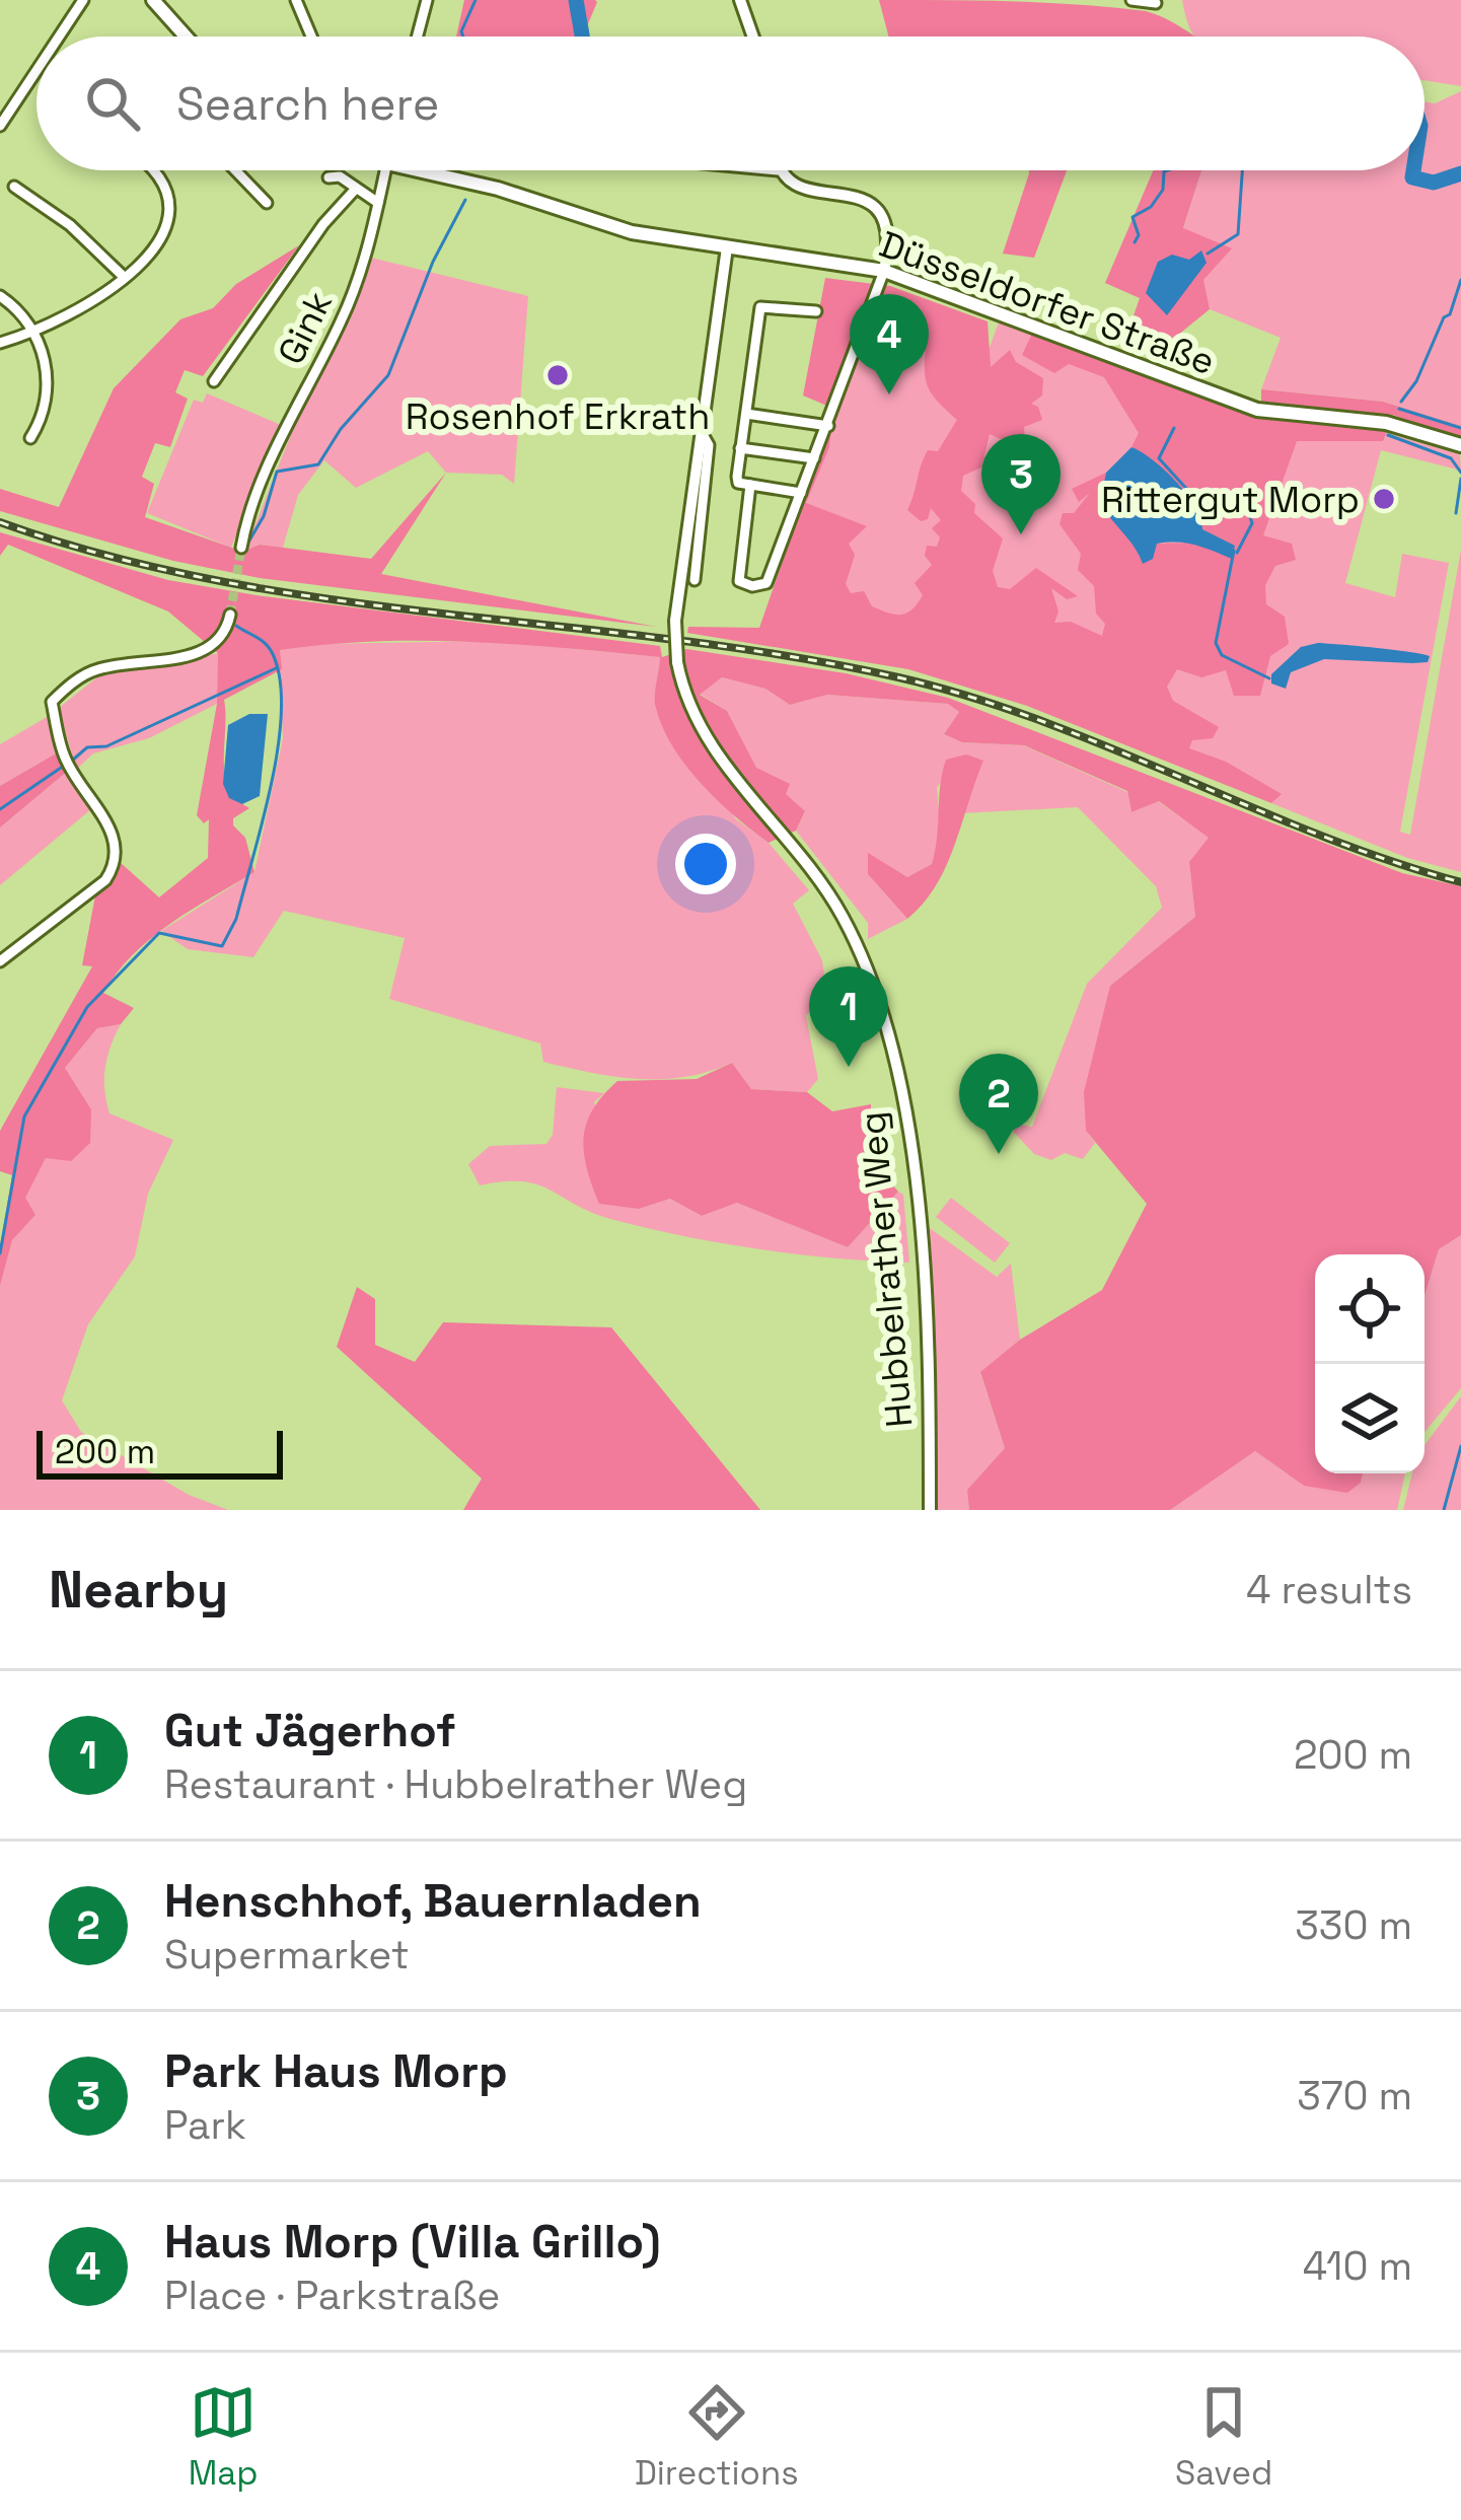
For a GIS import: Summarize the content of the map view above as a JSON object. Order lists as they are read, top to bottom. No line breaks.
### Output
{"streets":{"main road":["Düsseldorfer Straße"],"street":["Gink","Hubbelrather Weg"]},"crossings":[["Düsseldorfer Straße","Hubbelrather Weg"]],"places":["Rosenhof Erkrath","Rittergut Morp"],"scale_bar":"200 m","page":{"search":"Search here","pins":["4","3","1","2"],"scale":"200 m","heading":["Nearby","4 results"],"list":[{"mark":"1","name":"Gut Jägerhof","note":"Restaurant · Hubbelrather Weg","value":"200 m"},{"mark":"2","name":"Henschhof, Bauernladen","note":"Supermarket","value":"330 m"},{"mark":"3","name":"Park Haus Morp","note":"Park","value":"370 m"},{"mark":"4","name":"Haus Morp (Villa Grillo)","note":"Place · Parkstraße","value":"410 m"}],"nav":["Map","Directions","Saved"]}}
